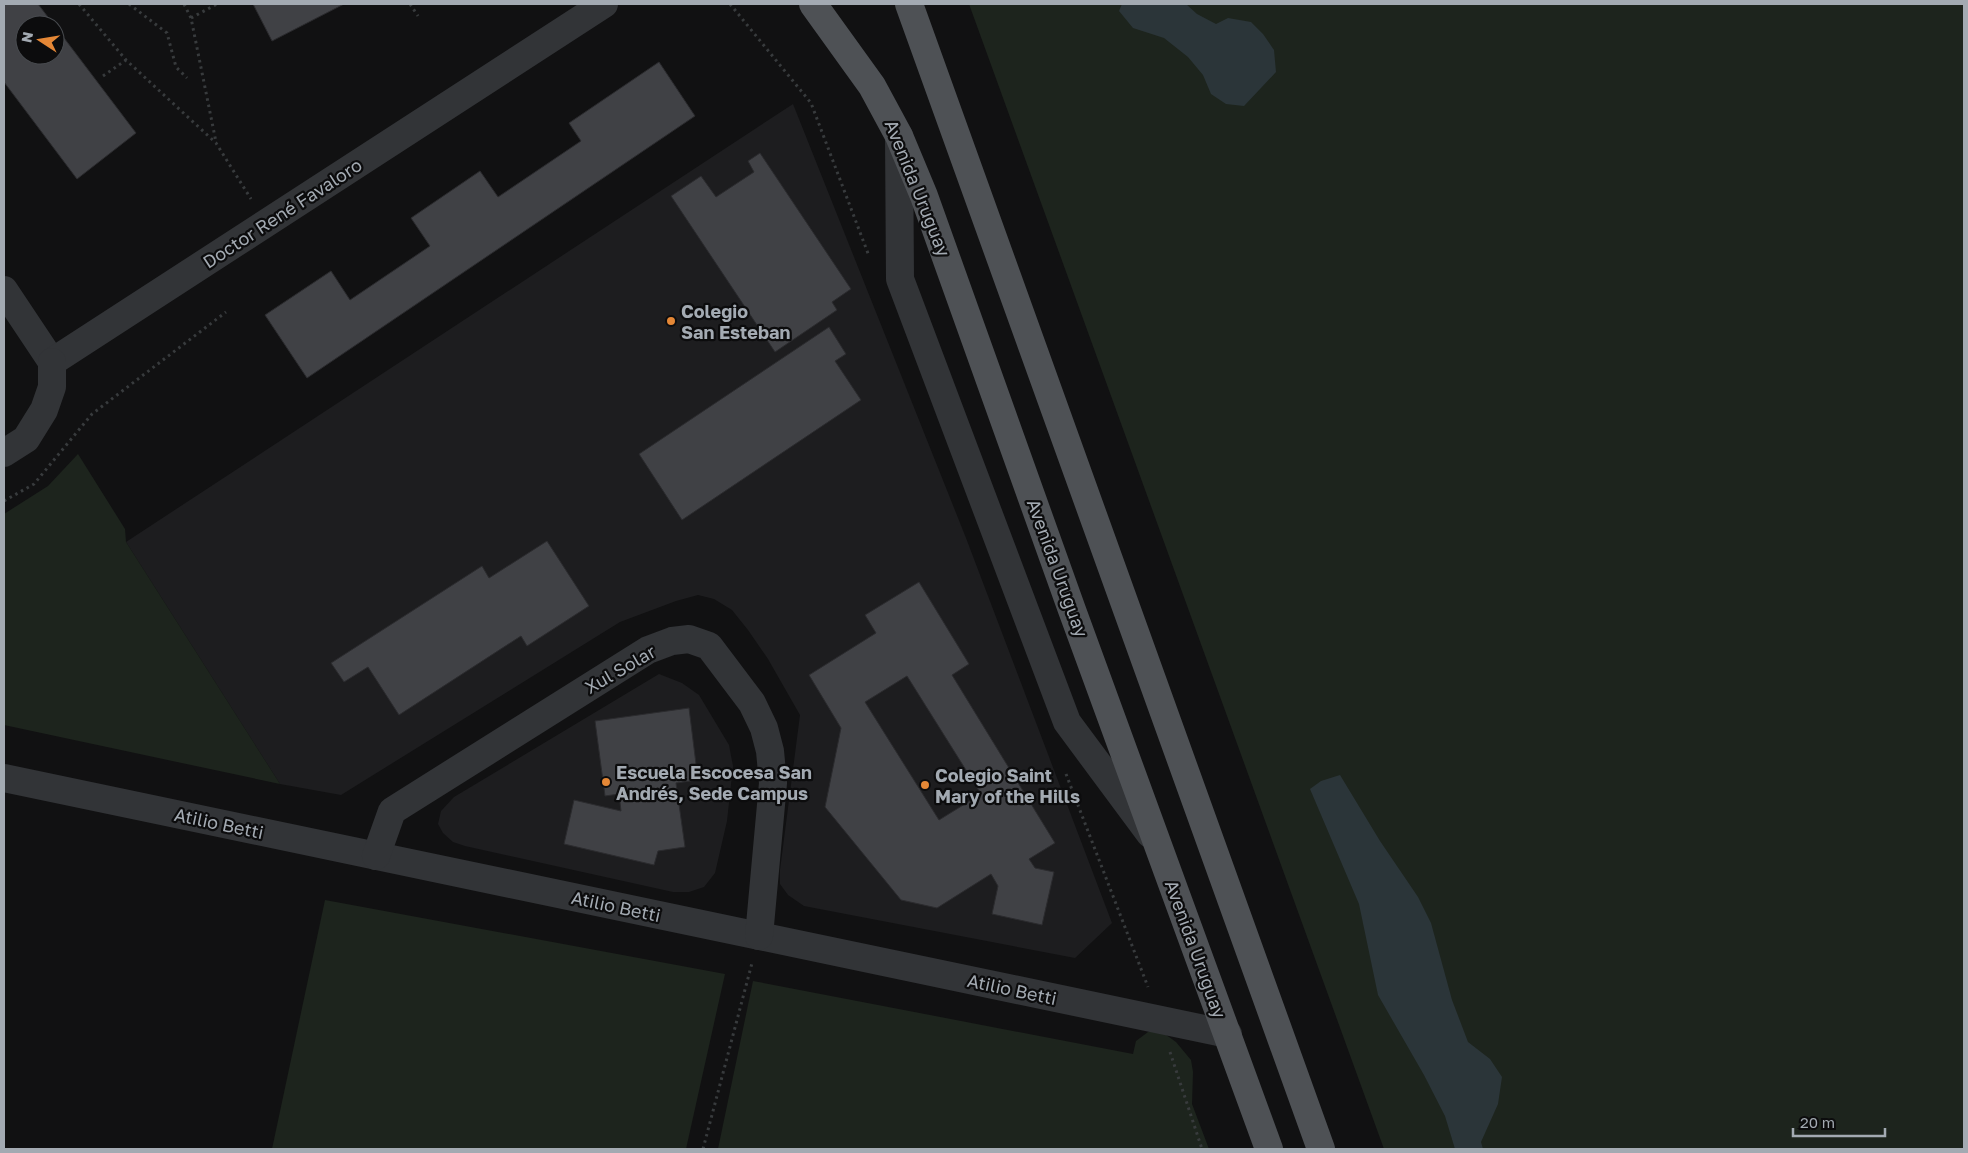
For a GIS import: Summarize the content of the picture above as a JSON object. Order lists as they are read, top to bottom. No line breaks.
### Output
{"streets":{"main road":["Avenida Uruguay"],"street":["Doctor René Favaloro","Xul Solar","Atilio Betti"]},"crossings":[["Avenida Uruguay","Atilio Betti"],["Xul Solar","Atilio Betti"]],"places":["Colegio San Esteban","Escuela Escocesa San Andrés, Sede Campus","Colegio Saint Mary of the Hills"],"scale_bar":"20 m","north":"left"}
